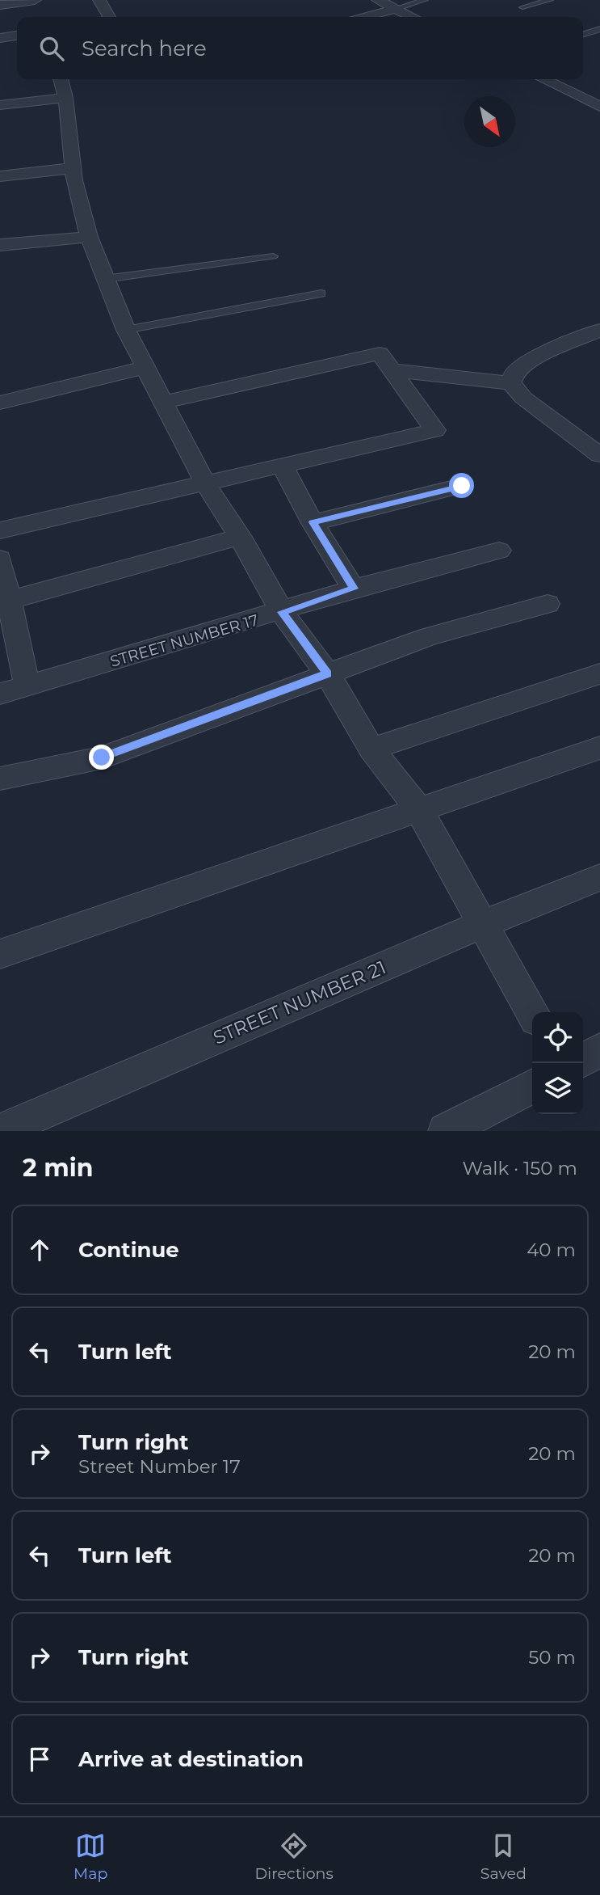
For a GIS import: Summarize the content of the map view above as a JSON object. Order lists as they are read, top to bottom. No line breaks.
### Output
{"streets":{"street":["STREET NUMBER 17","STREET NUMBER 21"]},"north":"bottom right","page":{"search":"Search here","heading":["2 min","Walk · 150 m"],"list":[["Continue","40 m"],["Turn left","20 m"],["Turn right","Street Number 17","20 m"],["Turn left","20 m"],["Turn right","50 m"],"Arrive at destination"],"nav":["Map","Directions","Saved"]}}
